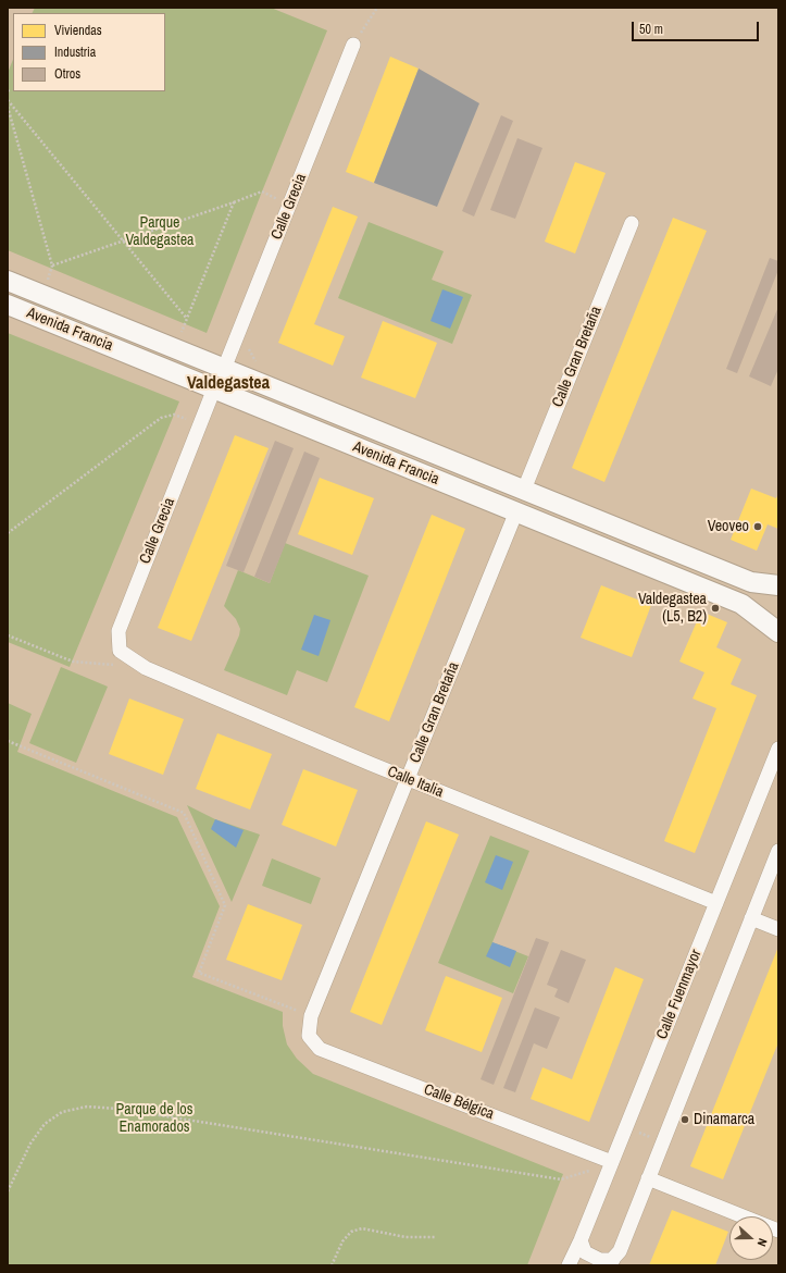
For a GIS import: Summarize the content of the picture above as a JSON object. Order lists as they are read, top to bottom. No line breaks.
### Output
{"streets":{"main road":["Avenida Francia"],"street":["Calle Grecia","Calle Gran Bretaña","Calle Italia","Calle Fuenmayor","Calle Bélgica"]},"crossings":[["Calle Grecia","Avenida Francia"],["Calle Grecia","Calle Italia"],["Avenida Francia","Calle Gran Bretaña"],["Calle Gran Bretaña","Calle Italia"],["Calle Gran Bretaña","Calle Bélgica"],["Calle Italia","Calle Fuenmayor"],["Calle Fuenmayor","Calle Bélgica"]],"districts":["Valdegastea"],"parks":["Parque Valdegastea","Parque de los Enamorados"],"places":["Veoveo","Valdegastea (L5, B2)","Dinamarca"],"legend":["Viviendas","Industria","Otros"],"scale_bar":"50 m","north":"right"}
